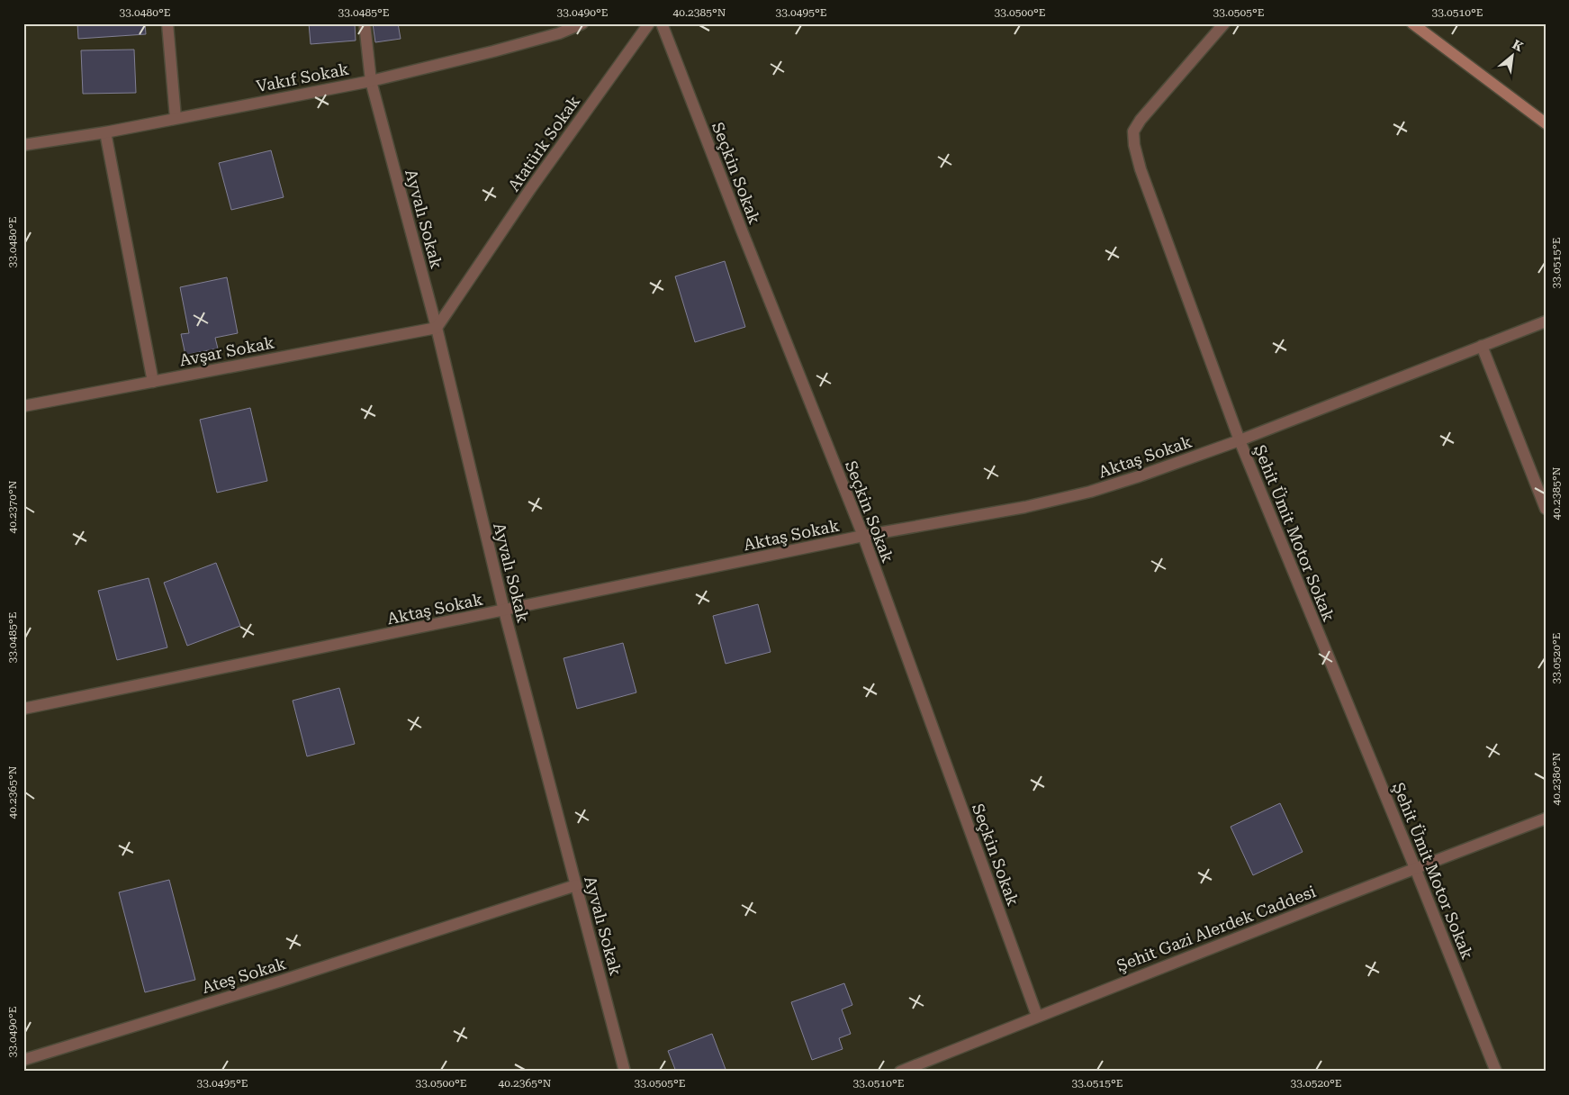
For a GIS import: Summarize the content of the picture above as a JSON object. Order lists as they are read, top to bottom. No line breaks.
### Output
{"streets":{"street":["Vakıf Sokak","Atatürk Sokak","Seçkin Sokak","Ayvalı Sokak","Avşar Sokak","Aktaş Sokak","Şehit Ümit Motor Sokak","Şehit Gazi Alerdek Caddesi","Ateş Sokak"]},"crossings":[["Vakıf Sokak","Ayvalı Sokak"],["Atatürk Sokak","Ayvalı Sokak"],["Atatürk Sokak","Avşar Sokak"],["Seçkin Sokak","Aktaş Sokak"],["Seçkin Sokak","Şehit Gazi Alerdek Caddesi"],["Ayvalı Sokak","Avşar Sokak"],["Ayvalı Sokak","Aktaş Sokak"],["Ayvalı Sokak","Ateş Sokak"],["Aktaş Sokak","Şehit Ümit Motor Sokak"],["Şehit Ümit Motor Sokak","Şehit Gazi Alerdek Caddesi"]],"north":"top right","coordinates":["33.0480°E","33.0485°E","33.0490°E","40.2385°N","33.0495°E","33.0500°E","33.0505°E","33.0510°E","33.0515°E","40.2370°N","33.0520°E","40.2380°N","40.2365°N"]}
